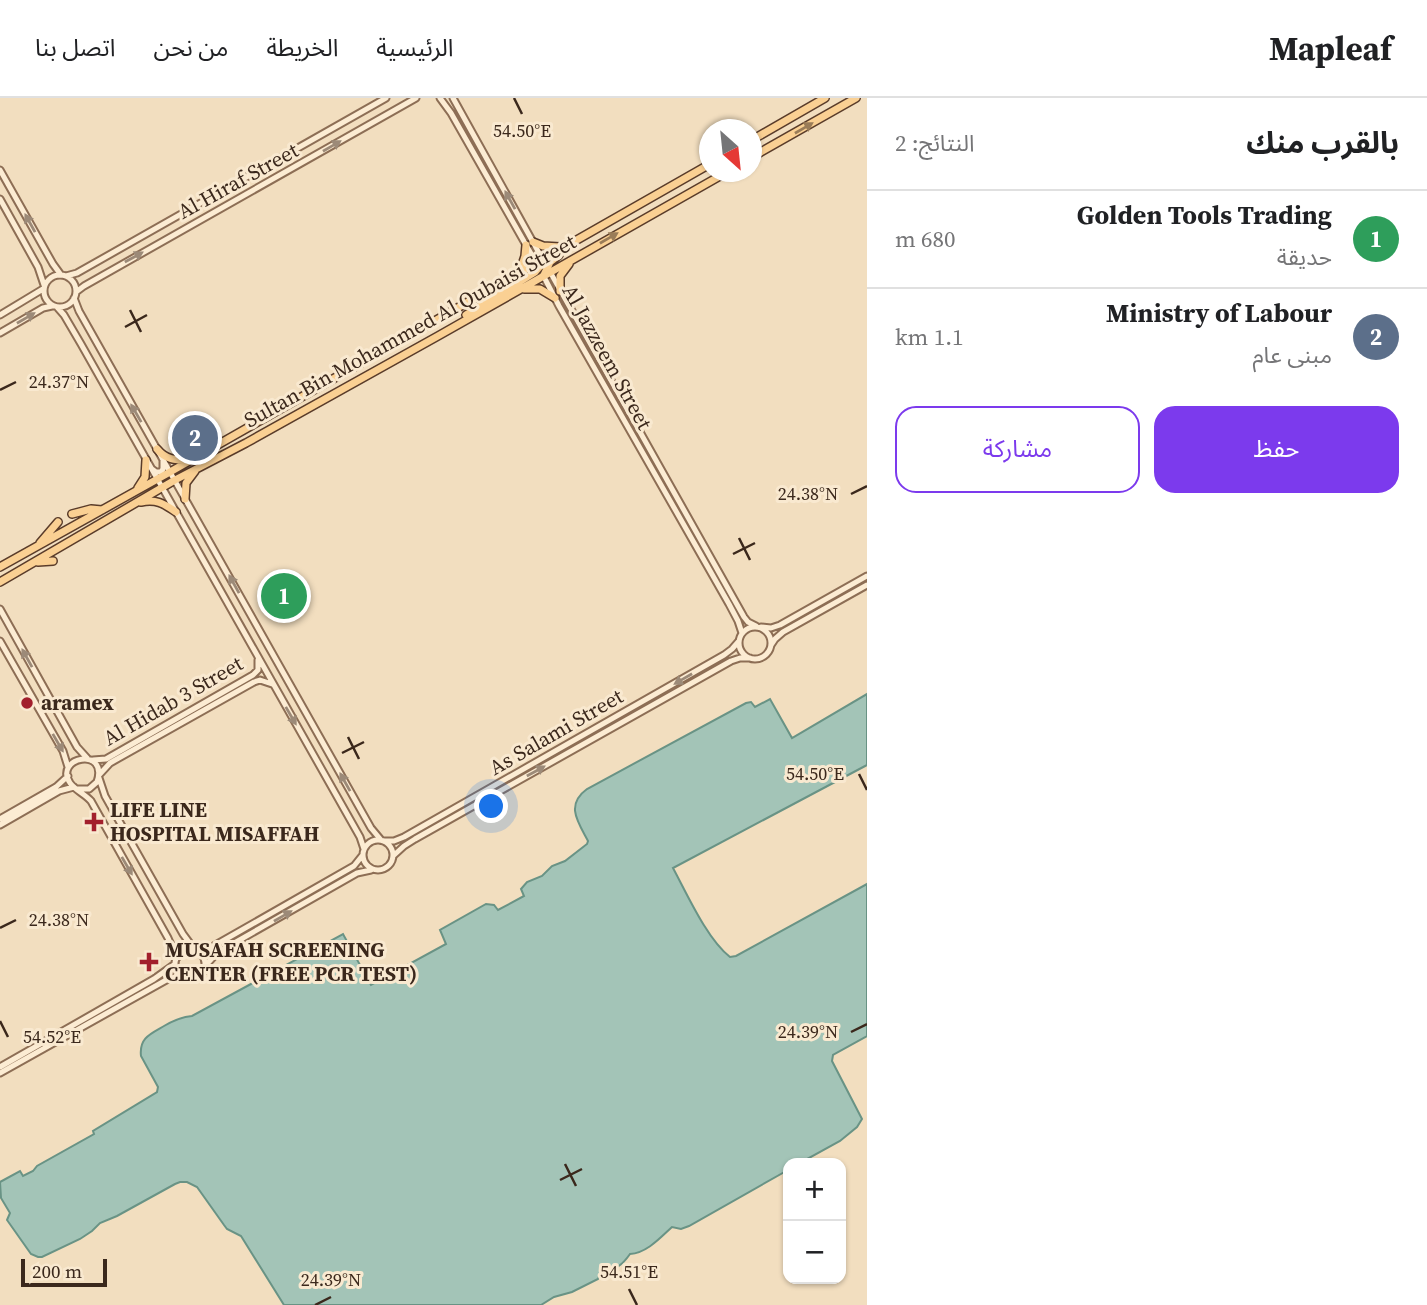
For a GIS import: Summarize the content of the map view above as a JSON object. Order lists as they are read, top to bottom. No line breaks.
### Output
{"streets":{"main road":["Sultan Bin Mohammed Al Qubaisi Street"],"street":["Al Hiraf Street","Al Jazzeem Street","Al Hidab 3 Street","As Salami Street"]},"crossings":[["Sultan Bin Mohammed Al Qubaisi Street","Al Jazzeem Street"],["Al Jazzeem Street","As Salami Street"]],"places":{"other":["aramex"],"health":["LIFE LINE HOSPITAL MISAFFAH","MUSAFAH SCREENING CENTER (FREE PCR TEST)"]},"scale_bar":"200 m","north":"bottom right","page":{"header":"Mapleaf","nav":["الرئيسية","الخريطة","من نحن","اتصل بنا"],"heading":["بالقرب منك","النتائج: 2"],"list":[{"mark":"1","name":"Golden Tools Trading","note":"حديقة","value":"680 m"},{"mark":"2","name":"Ministry of Labour","note":"مبنى عام","value":"1.1 km"}],"buttons":["حفظ","مشاركة"],"pins":["2","1"],"map_buttons":["+","−"],"scale":"200 m"},"coordinates":["54.50°E","24.37°N","24.38°N","24.39°N","54.52°E","54.51°E"]}
